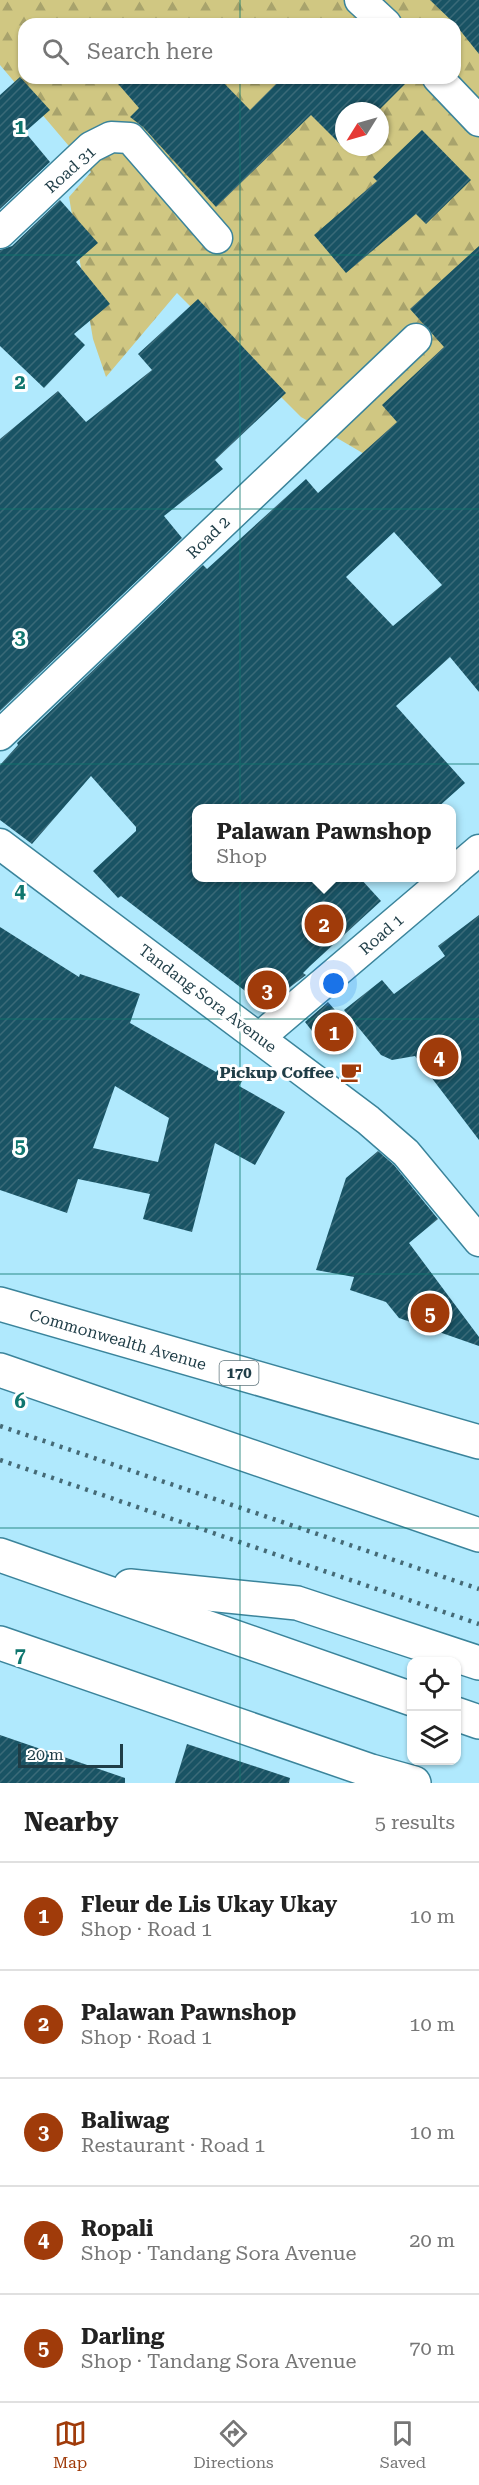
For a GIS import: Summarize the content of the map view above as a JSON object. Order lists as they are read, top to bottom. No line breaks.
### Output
{"streets":{"main road":["Commonwealth Avenue","170"],"street":["Road 31","Road 2","Road 1","Tandang Sora Avenue"]},"crossings":[["Road 1","Tandang Sora Avenue"]],"places":{"cafe":["Pickup Coffee"]},"scale_bar":"20 m","north":"bottom left","page":{"search":"Search here","popup":["Palawan Pawnshop","Shop"],"pins":["2","3","1","4","5"],"scale":"20 m","heading":["Nearby","5 results"],"list":[{"mark":"1","name":"Fleur de Lis Ukay Ukay","note":"Shop · Road 1","value":"10 m"},{"mark":"2","name":"Palawan Pawnshop","note":"Shop · Road 1","value":"10 m"},{"mark":"3","name":"Baliwag","note":"Restaurant · Road 1","value":"10 m"},{"mark":"4","name":"Ropali","note":"Shop · Tandang Sora Avenue","value":"20 m"},{"mark":"5","name":"Darling","note":"Shop · Tandang Sora Avenue","value":"70 m"}],"nav":["Map","Directions","Saved"]},"grid":{"rows":["1","2","3","4","5","6","7"]}}
